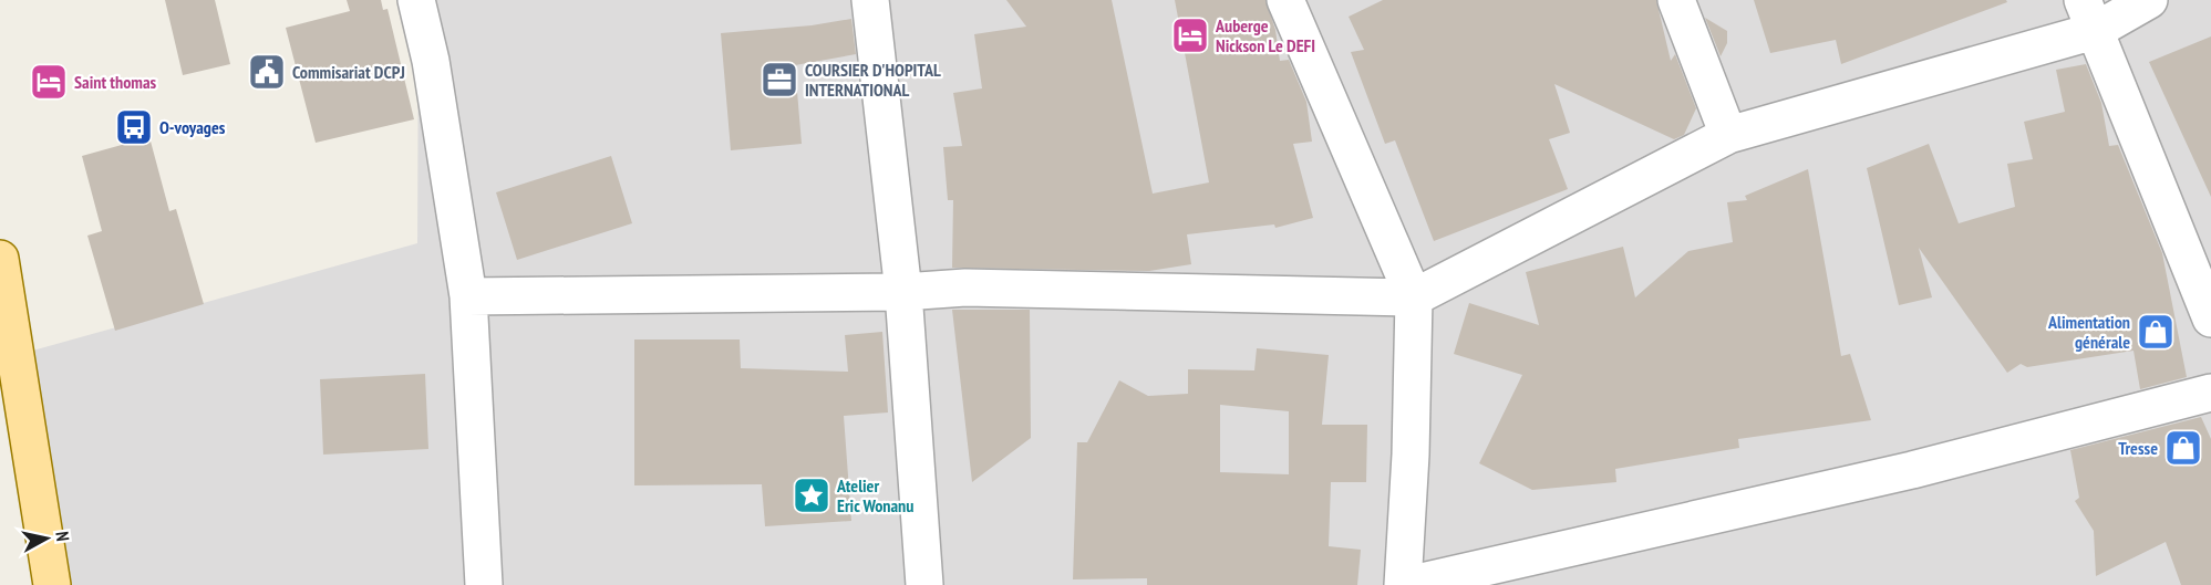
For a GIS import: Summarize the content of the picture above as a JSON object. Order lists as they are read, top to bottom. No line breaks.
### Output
{"places":{"hotel":["Auberge Nickson Le DEFI","Saint thomas"],"public building":["Commisariat DCPJ"],"office":["COURSIER D'HOPITAL INTERNATIONAL"],"bus stop":["O-voyages"],"shop":["Alimentation générale","Tresse"],"place":["Atelier Eric Wonanu"]},"north":"right"}
